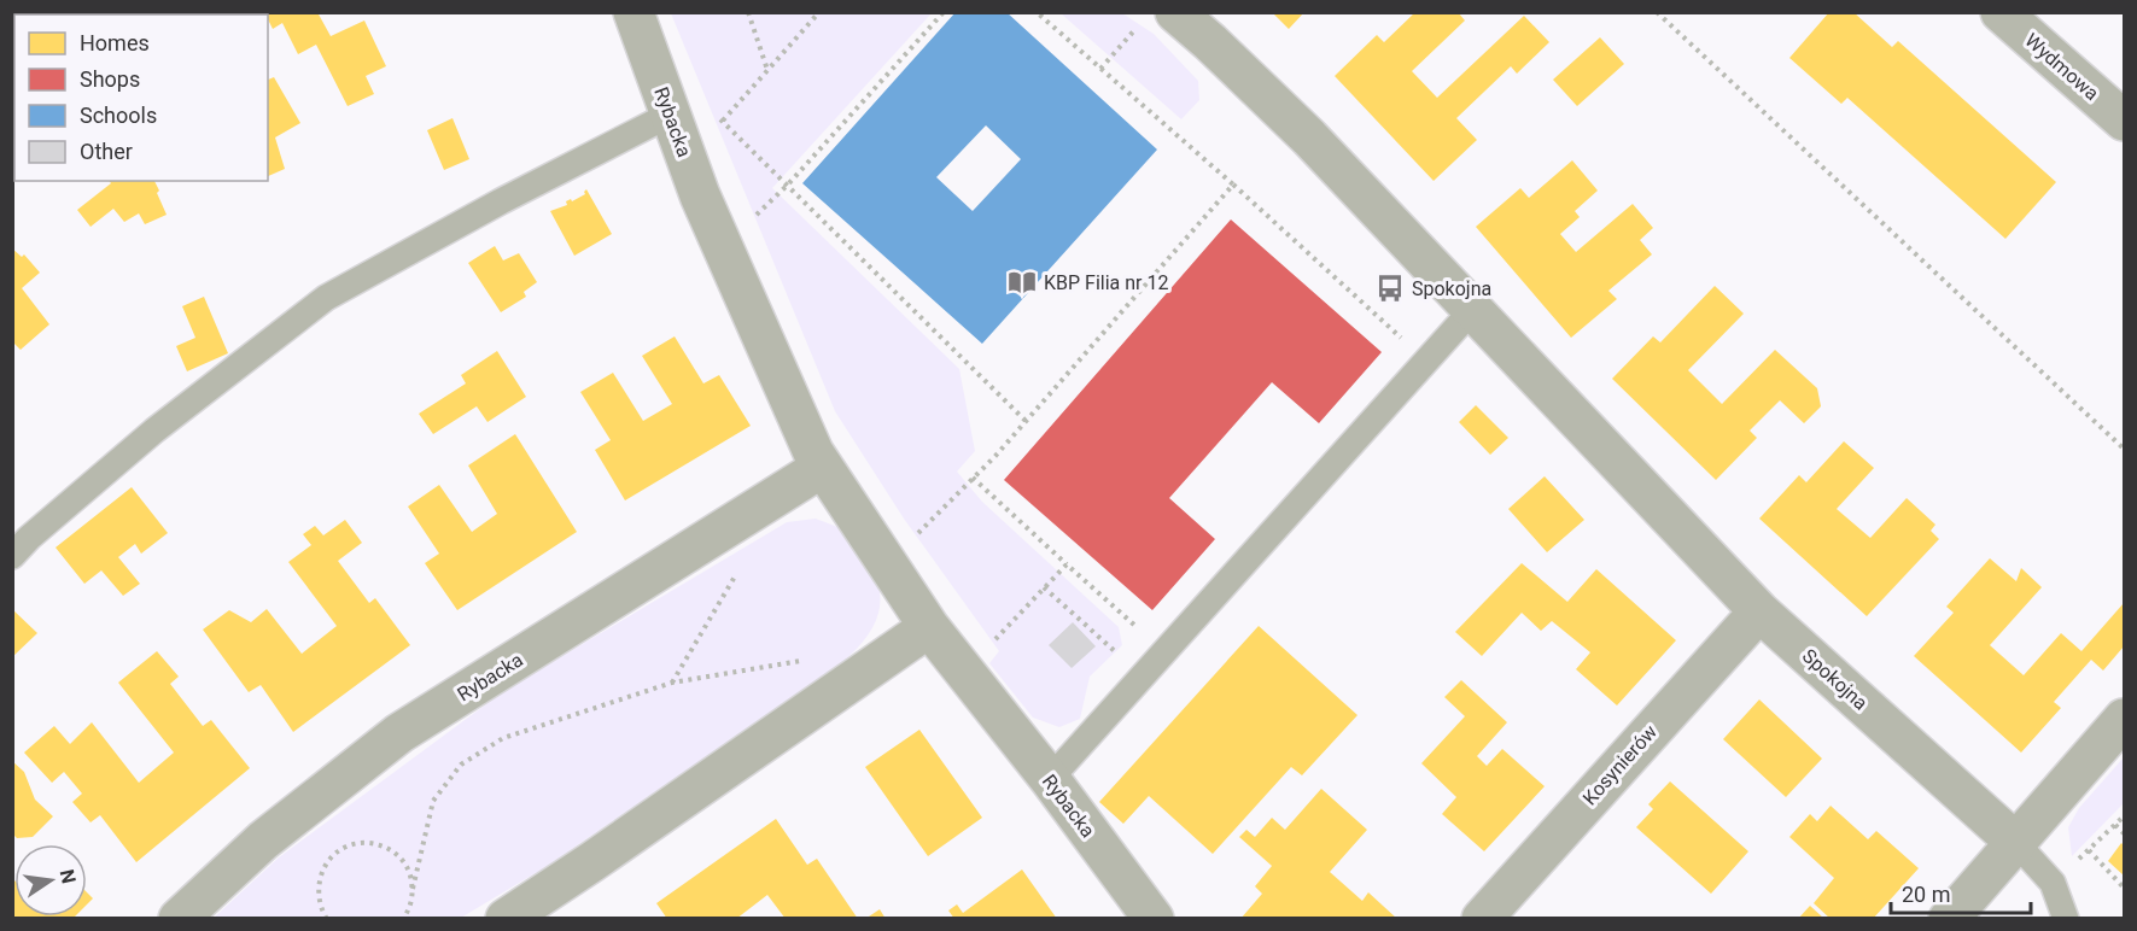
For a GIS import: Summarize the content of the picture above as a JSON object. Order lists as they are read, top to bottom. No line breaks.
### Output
{"streets":{"street":["Wydmowa","Rybacka","Spokojna","Kosynierów"]},"crossings":[["Spokojna","Kosynierów"]],"places":{"library":["KBP Filia nr 12"],"bus stop":["Spokojna"]},"legend":["Homes","Shops","Schools","Other"],"scale_bar":"20 m","north":"right"}
